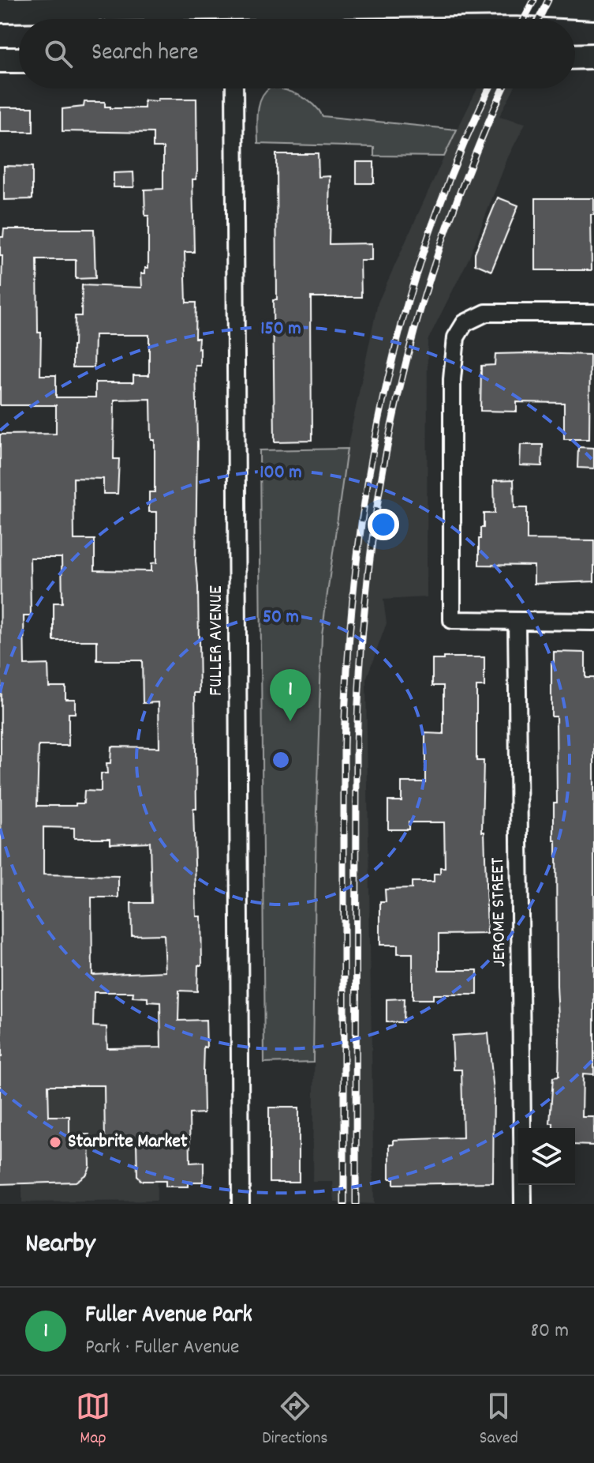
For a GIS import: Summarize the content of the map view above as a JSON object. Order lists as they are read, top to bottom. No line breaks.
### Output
{"streets":{"street":["FULLER AVENUE","JEROME STREET"]},"places":["Starbrite Market"],"page":{"search":"Search here","pins":"1","heading":"Nearby","list":[{"mark":"1","name":"Fuller Avenue Park","note":"Park · Fuller Avenue","value":"80 m"}],"nav":["Map","Directions","Saved"]},"rings":["150 m","100 m","50 m"]}
